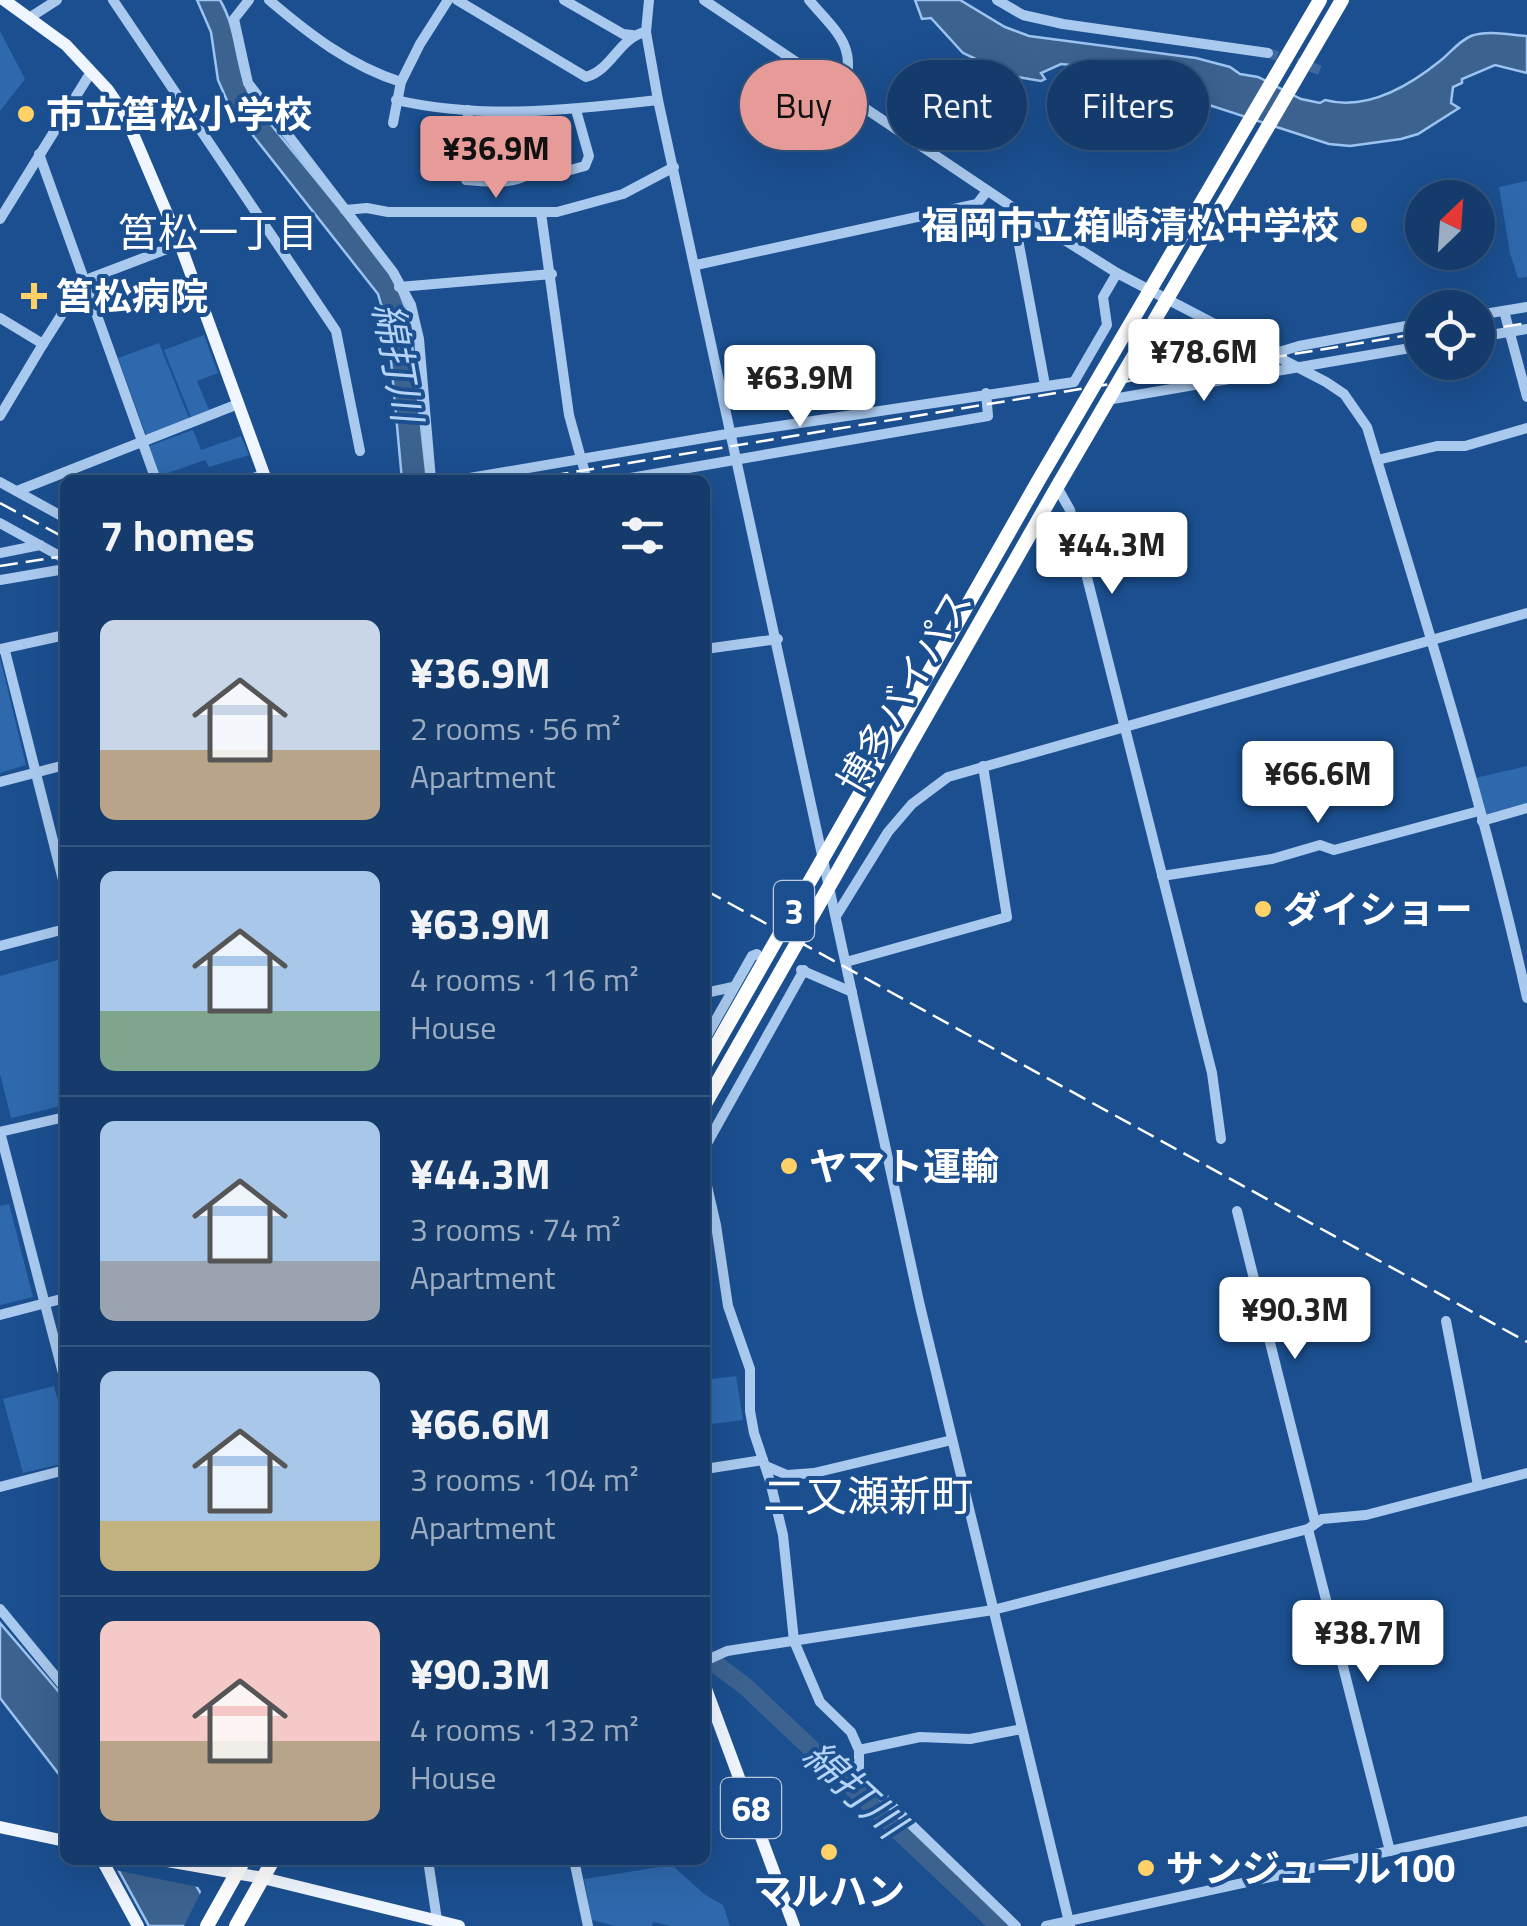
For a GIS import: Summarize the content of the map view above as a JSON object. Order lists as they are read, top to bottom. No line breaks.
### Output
{"streets":{"highway":["博多バイパス","3"],"main road":["68"]},"districts":["筥松一丁目","二又瀬新町"],"water":["綿打川"],"places":{"other":["市立筥松小学校","福岡市立箱崎清松中学校","ダイショー","ヤマト運輸","マルハン","サンジュール100"],"health":["筥松病院"]},"north":"top right","page":{"chip":["Buy","Rent","Filters"],"price":["¥36.9M","¥78.6M","¥63.9M","¥44.3M","¥66.6M","¥90.3M","¥38.7M"],"heading":"7 homes","list":[{"name":"¥36.9M","note":"2 rooms · 56 m² · Apartment"},{"name":"¥63.9M","note":"4 rooms · 116 m² · House"},{"name":"¥44.3M","note":"3 rooms · 74 m² · Apartment"},{"name":"¥66.6M","note":"3 rooms · 104 m² · Apartment"},{"name":"¥90.3M","note":"4 rooms · 132 m² · House"}]}}
